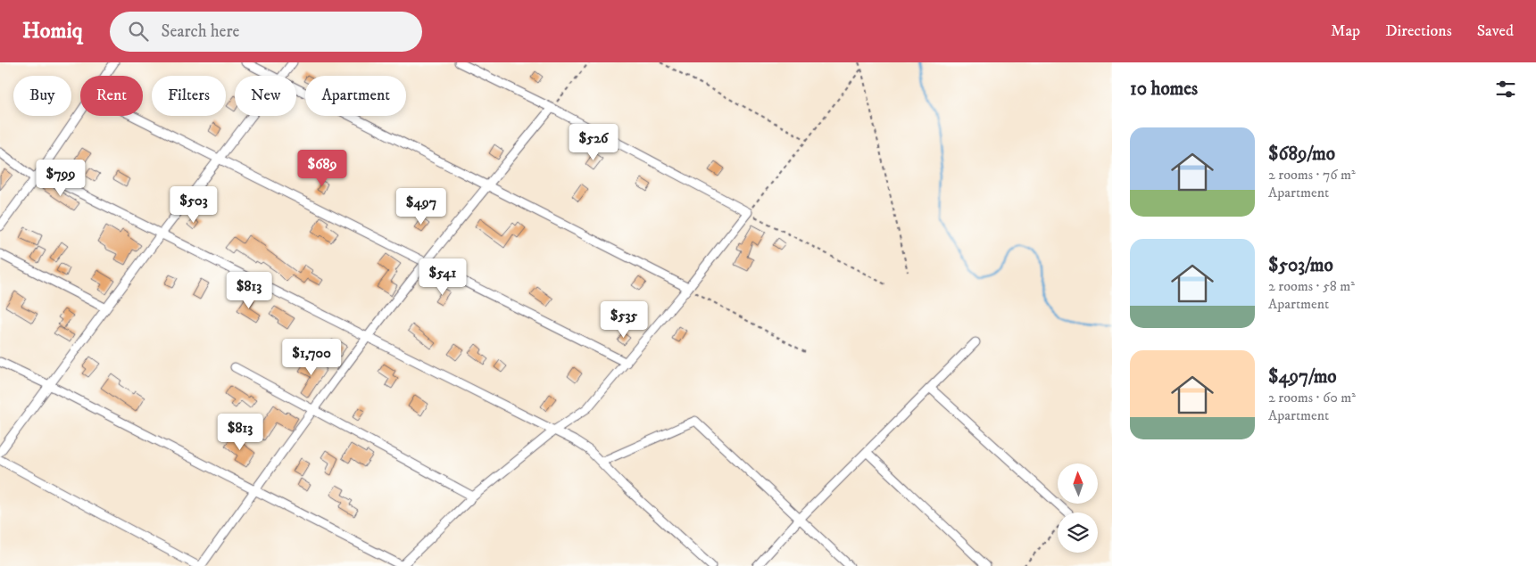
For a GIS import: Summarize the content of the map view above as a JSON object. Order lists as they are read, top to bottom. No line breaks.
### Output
{"north":"top","page":{"header":"Homiq","search":"Search here","nav":["Map","Directions","Saved"],"heading":"10 homes","chip":["Buy","Rent","Filters","New","Apartment"],"list":[{"name":"$689/mo","note":"2 rooms · 76 m² · Apartment"},{"name":"$503/mo","note":"2 rooms · 58 m² · Apartment"},{"name":"$497/mo","note":"2 rooms · 60 m² · Apartment"}],"price":["$526","$689","$799","$503","$497","$541","$813","$535","$1,700","$813"]}}
